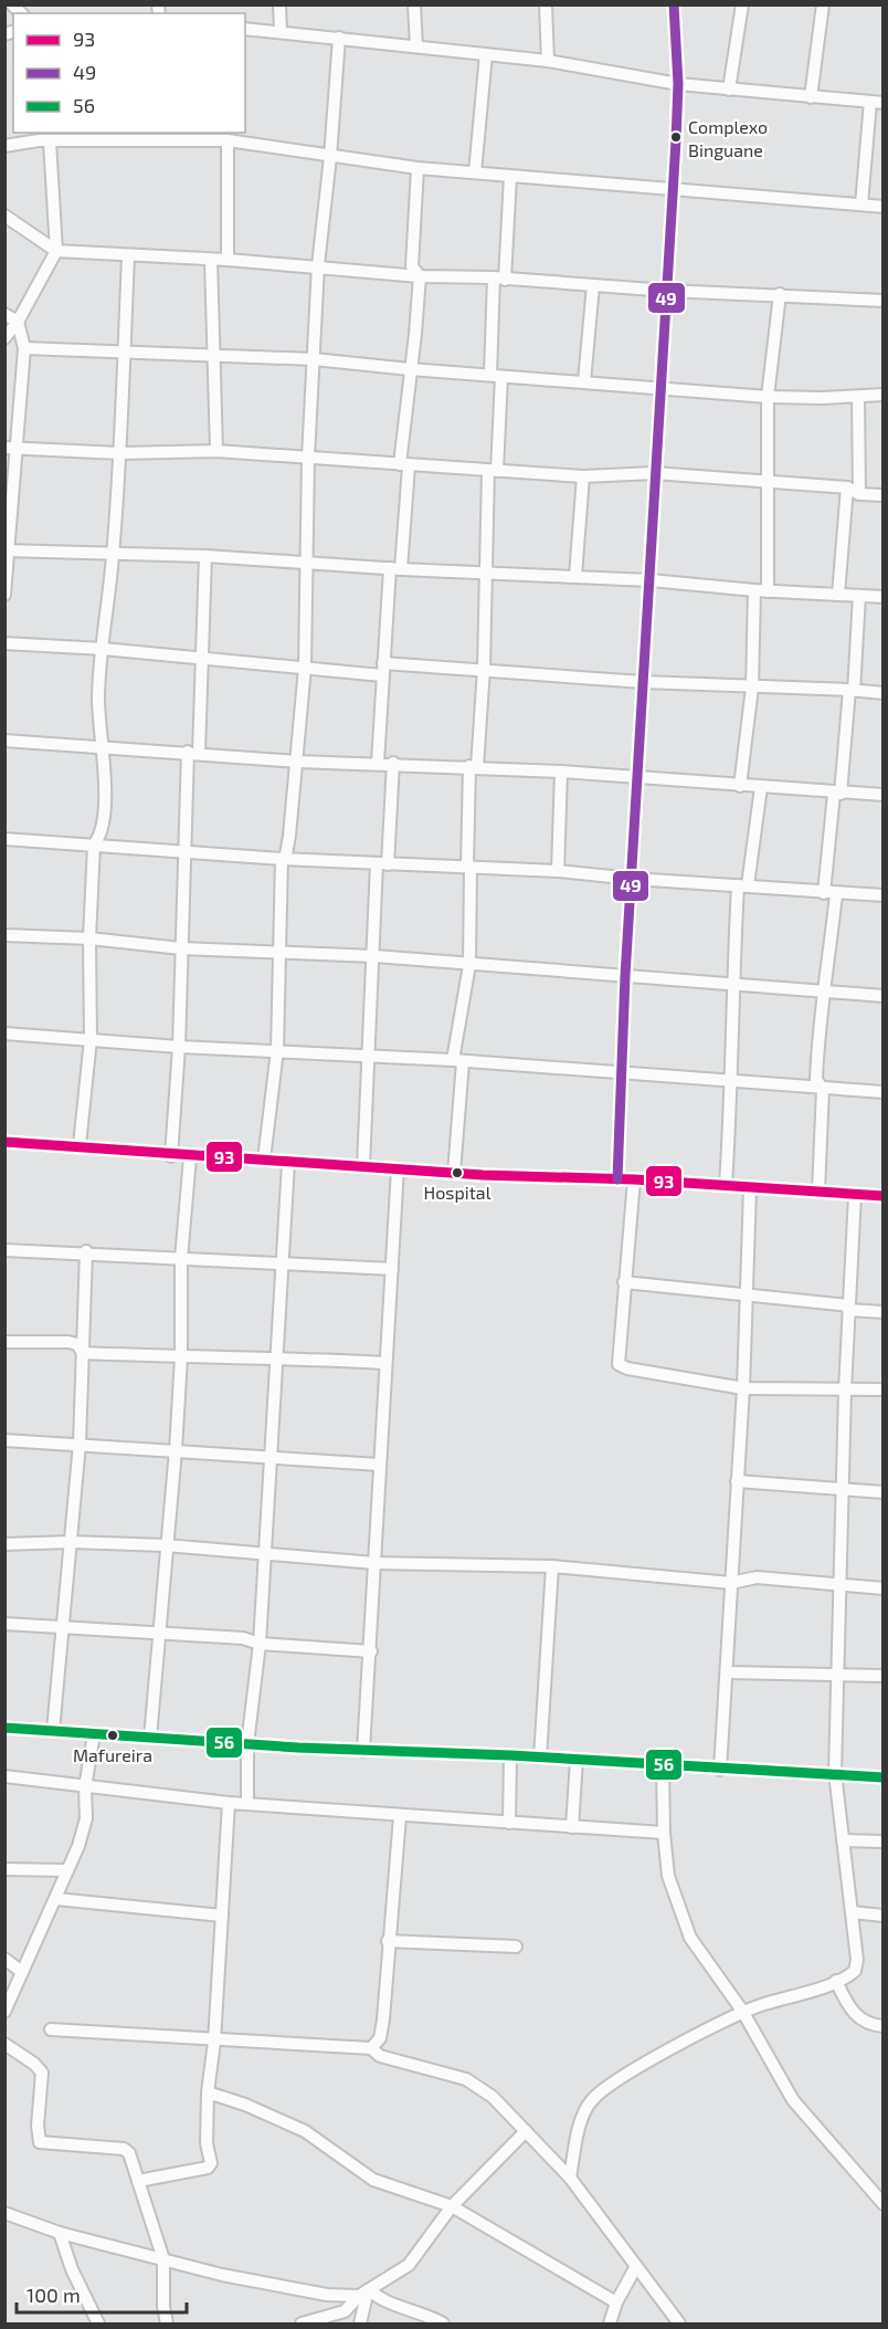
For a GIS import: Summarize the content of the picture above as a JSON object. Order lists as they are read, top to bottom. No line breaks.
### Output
{"places":["Complexo Binguane","Hospital","Mafureira"],"lines":["transit line 49","transit line 93","transit line 56"],"legend":["93","49","56"],"scale_bar":"100 m"}
